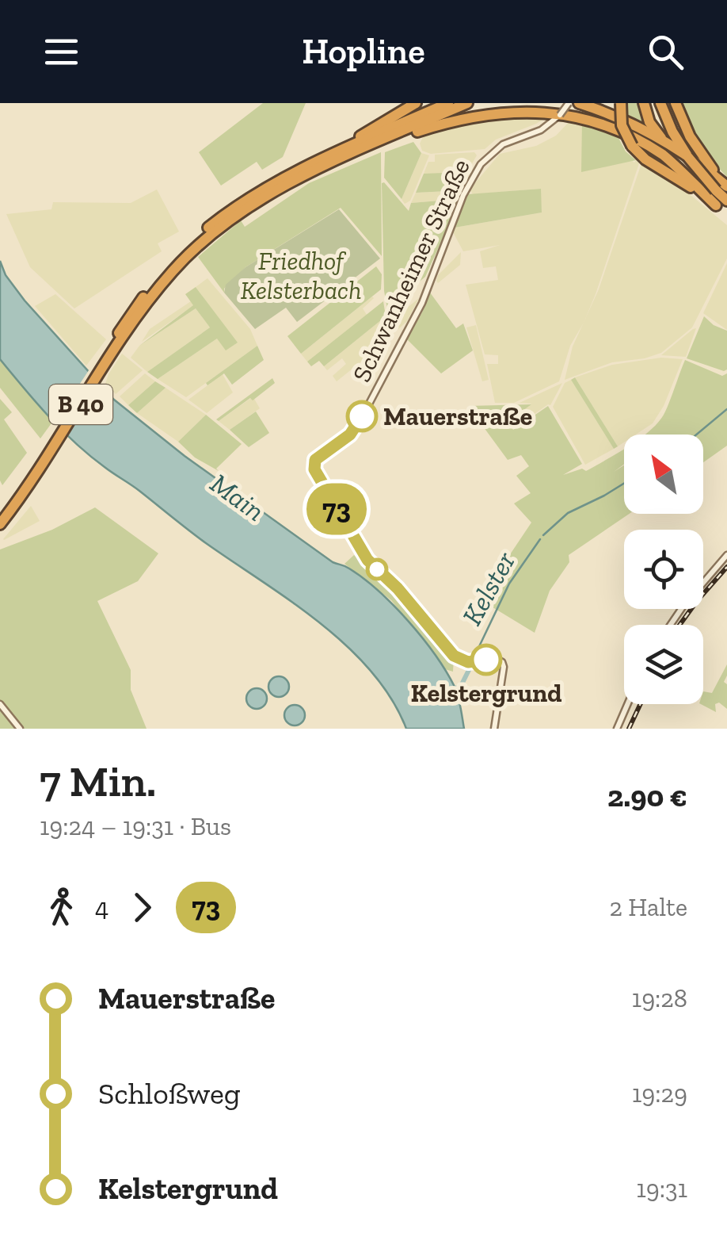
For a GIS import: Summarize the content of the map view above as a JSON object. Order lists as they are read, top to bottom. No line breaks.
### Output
{"streets":{"highway":["B 40"],"street":["Schwanheimer Straße"]},"water":["Main","Kelster"],"parks":["Friedhof Kelsterbach"],"places":["Mauerstraße","Kelstergrund"],"lines":["bus line 73"],"north":"top left","page":{"header":"Hopline","on_map":"73","heading":["7 Min.","19:24 – 19:31 · Bus","2.90 €"],"legs":["4","73","2 Halte"],"list":[{"name":"Mauerstraße","value":"19:28"},{"name":"Schloßweg","value":"19:29"},{"name":"Kelstergrund","value":"19:31"}]}}
